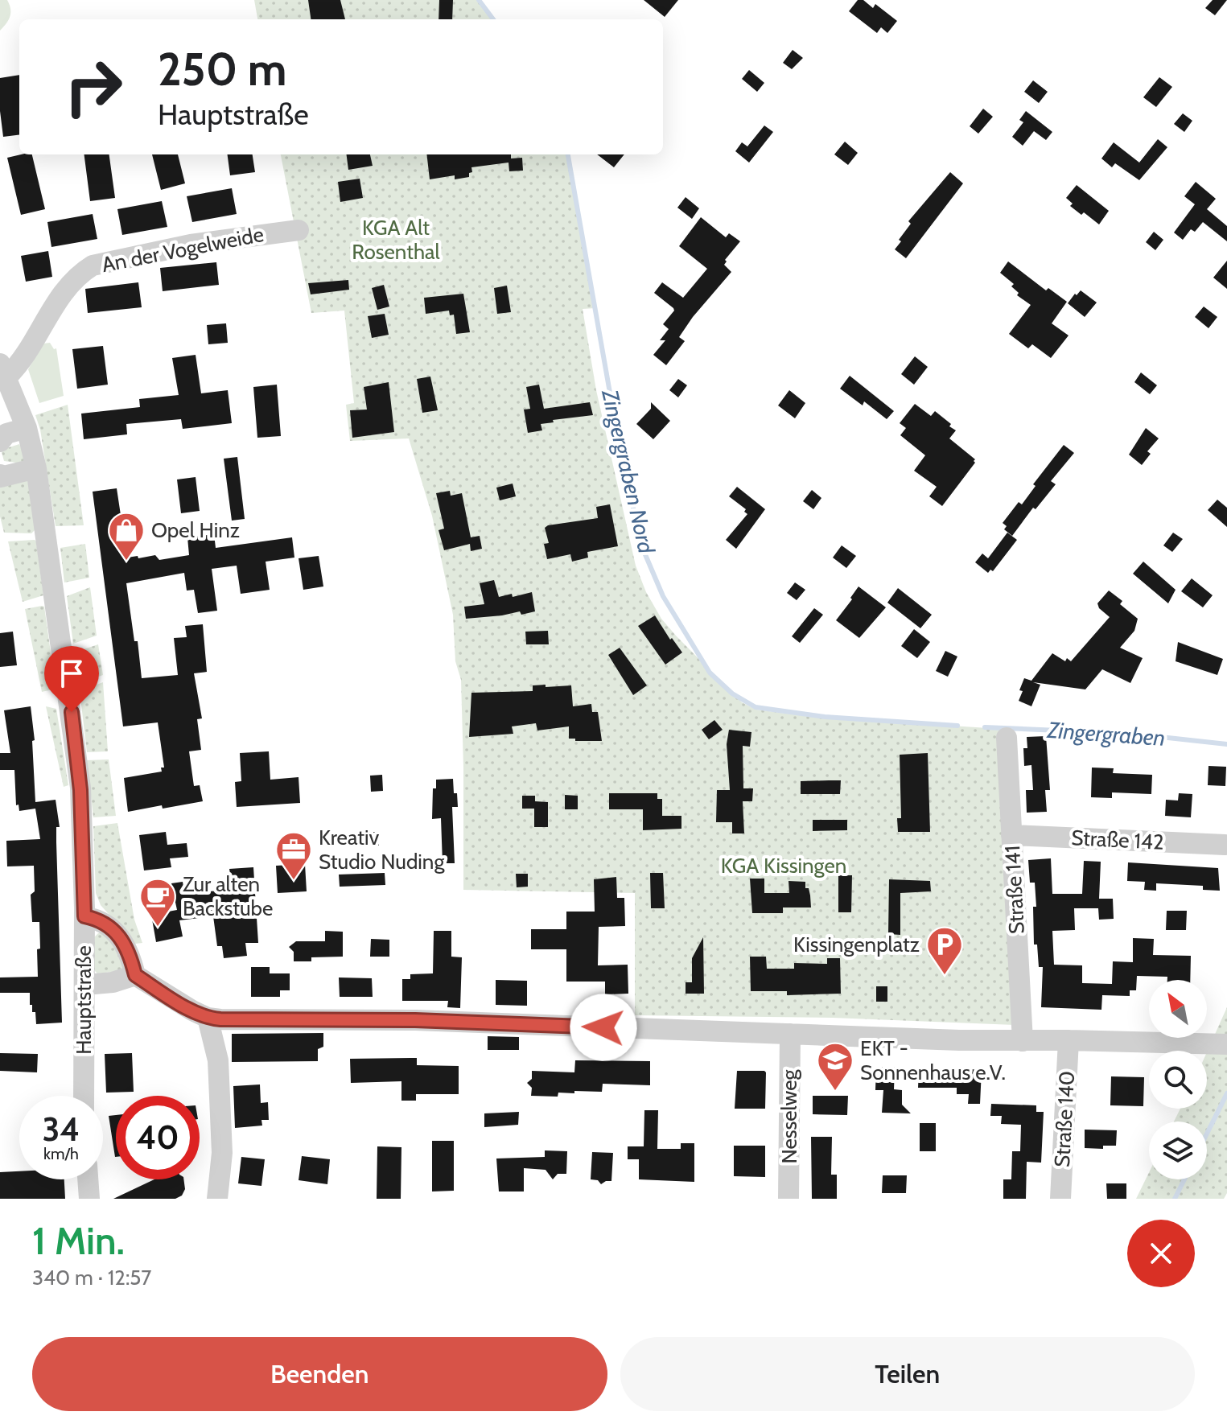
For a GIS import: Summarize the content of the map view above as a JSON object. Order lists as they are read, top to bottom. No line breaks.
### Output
{"streets":{"street":["An der Vogelweide","Straße 142","Straße 141","Hauptstraße","Nesselweg","Straße 140"]},"crossings":[["An der Vogelweide","Hauptstraße"],["Straße 142","Straße 141"]],"water":["Zingergraben Nord","Zingergraben"],"parks":["KGA Alt Rosenthal","KGA Kissingen"],"places":{"shop":["Opel Hinz"],"office":["Kreativ Studio Nuding"],"cafe":["Zur alten Backstube"],"parking":["Kissingenplatz"],"school or university":["EKT - Sonnenhaus e.V."]},"north":"top left","page":{"turn":["250 m","Hauptstraße"],"speed":"34 km/h","limit":"40","heading":["1 Min.","340 m · 12:57"],"buttons":["Beenden","Teilen"]}}
